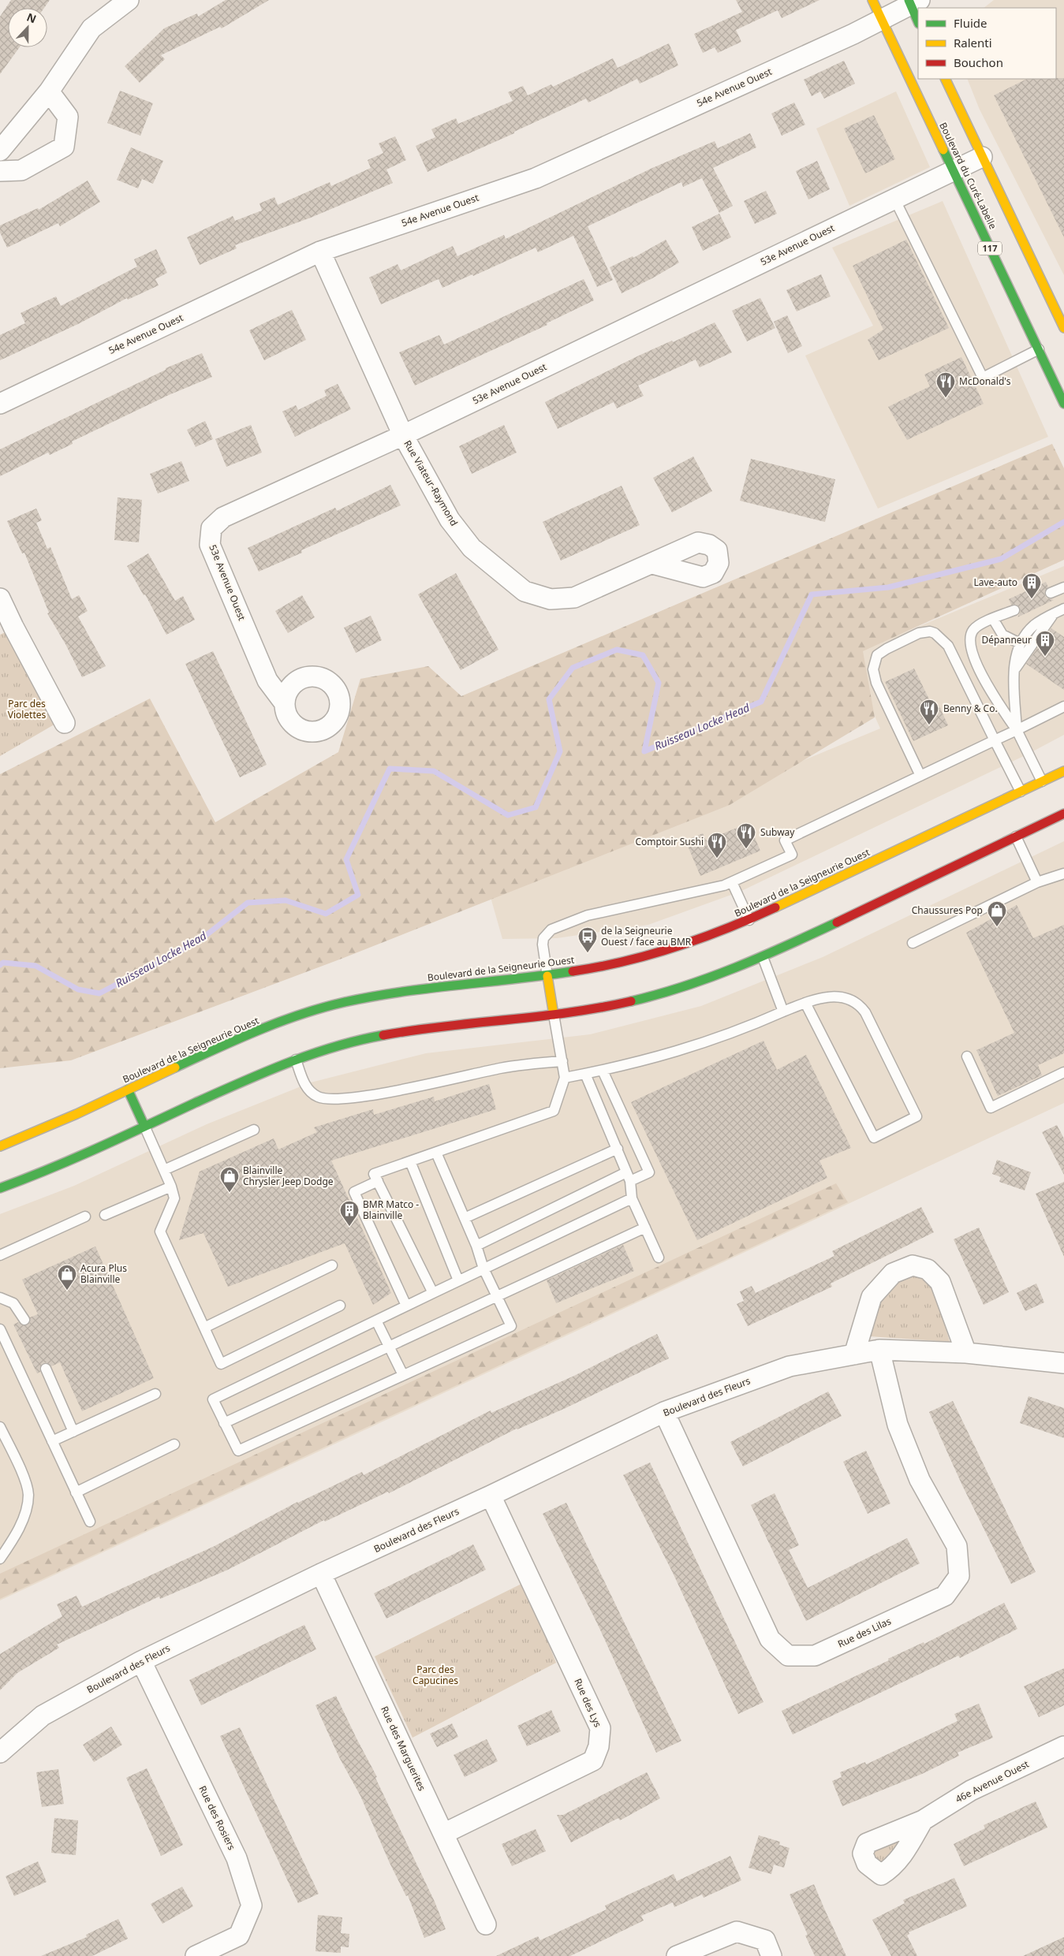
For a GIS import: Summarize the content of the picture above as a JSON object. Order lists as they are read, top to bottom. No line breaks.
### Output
{"streets":{"main road":["Boulevard du Curé-Labelle","117","Boulevard de la Seigneurie Ouest"],"street":["54e Avenue Ouest","53e Avenue Ouest","Rue Viateur-Raymond","Boulevard des Fleurs","Rue des Lilas","Rue des Lys","Rue des Marguerites","46e Avenue Ouest","Rue des Rosiers"]},"crossings":[["54e Avenue Ouest","Boulevard du Curé-Labelle"],["54e Avenue Ouest","Rue Viateur-Raymond"],["Boulevard du Curé-Labelle","53e Avenue Ouest"],["53e Avenue Ouest","Rue Viateur-Raymond"],["Boulevard des Fleurs","Rue des Lilas"],["Boulevard des Fleurs","Rue des Lys"],["Boulevard des Fleurs","Rue des Marguerites"],["Boulevard des Fleurs","Rue des Rosiers"],["Rue des Lys","Rue des Marguerites"]],"water":["Ruisseau Locke Head"],"parks":["Parc des Violettes","Parc des Capucines"],"places":{"restaurant":["McDonald's","Benny & Co.","Subway","Comptoir Sushi"],"building":["Lave-auto","Dépanneur","BMR Matco - Blainville"],"shop":["Chaussures Pop","Blainville Chrysler Jeep Dodge","Acura Plus Blainville"],"bus stop":["de la Seigneurie Ouest / face au BMR"]},"legend":["Fluide","Ralenti","Bouchon"],"north":"top"}
